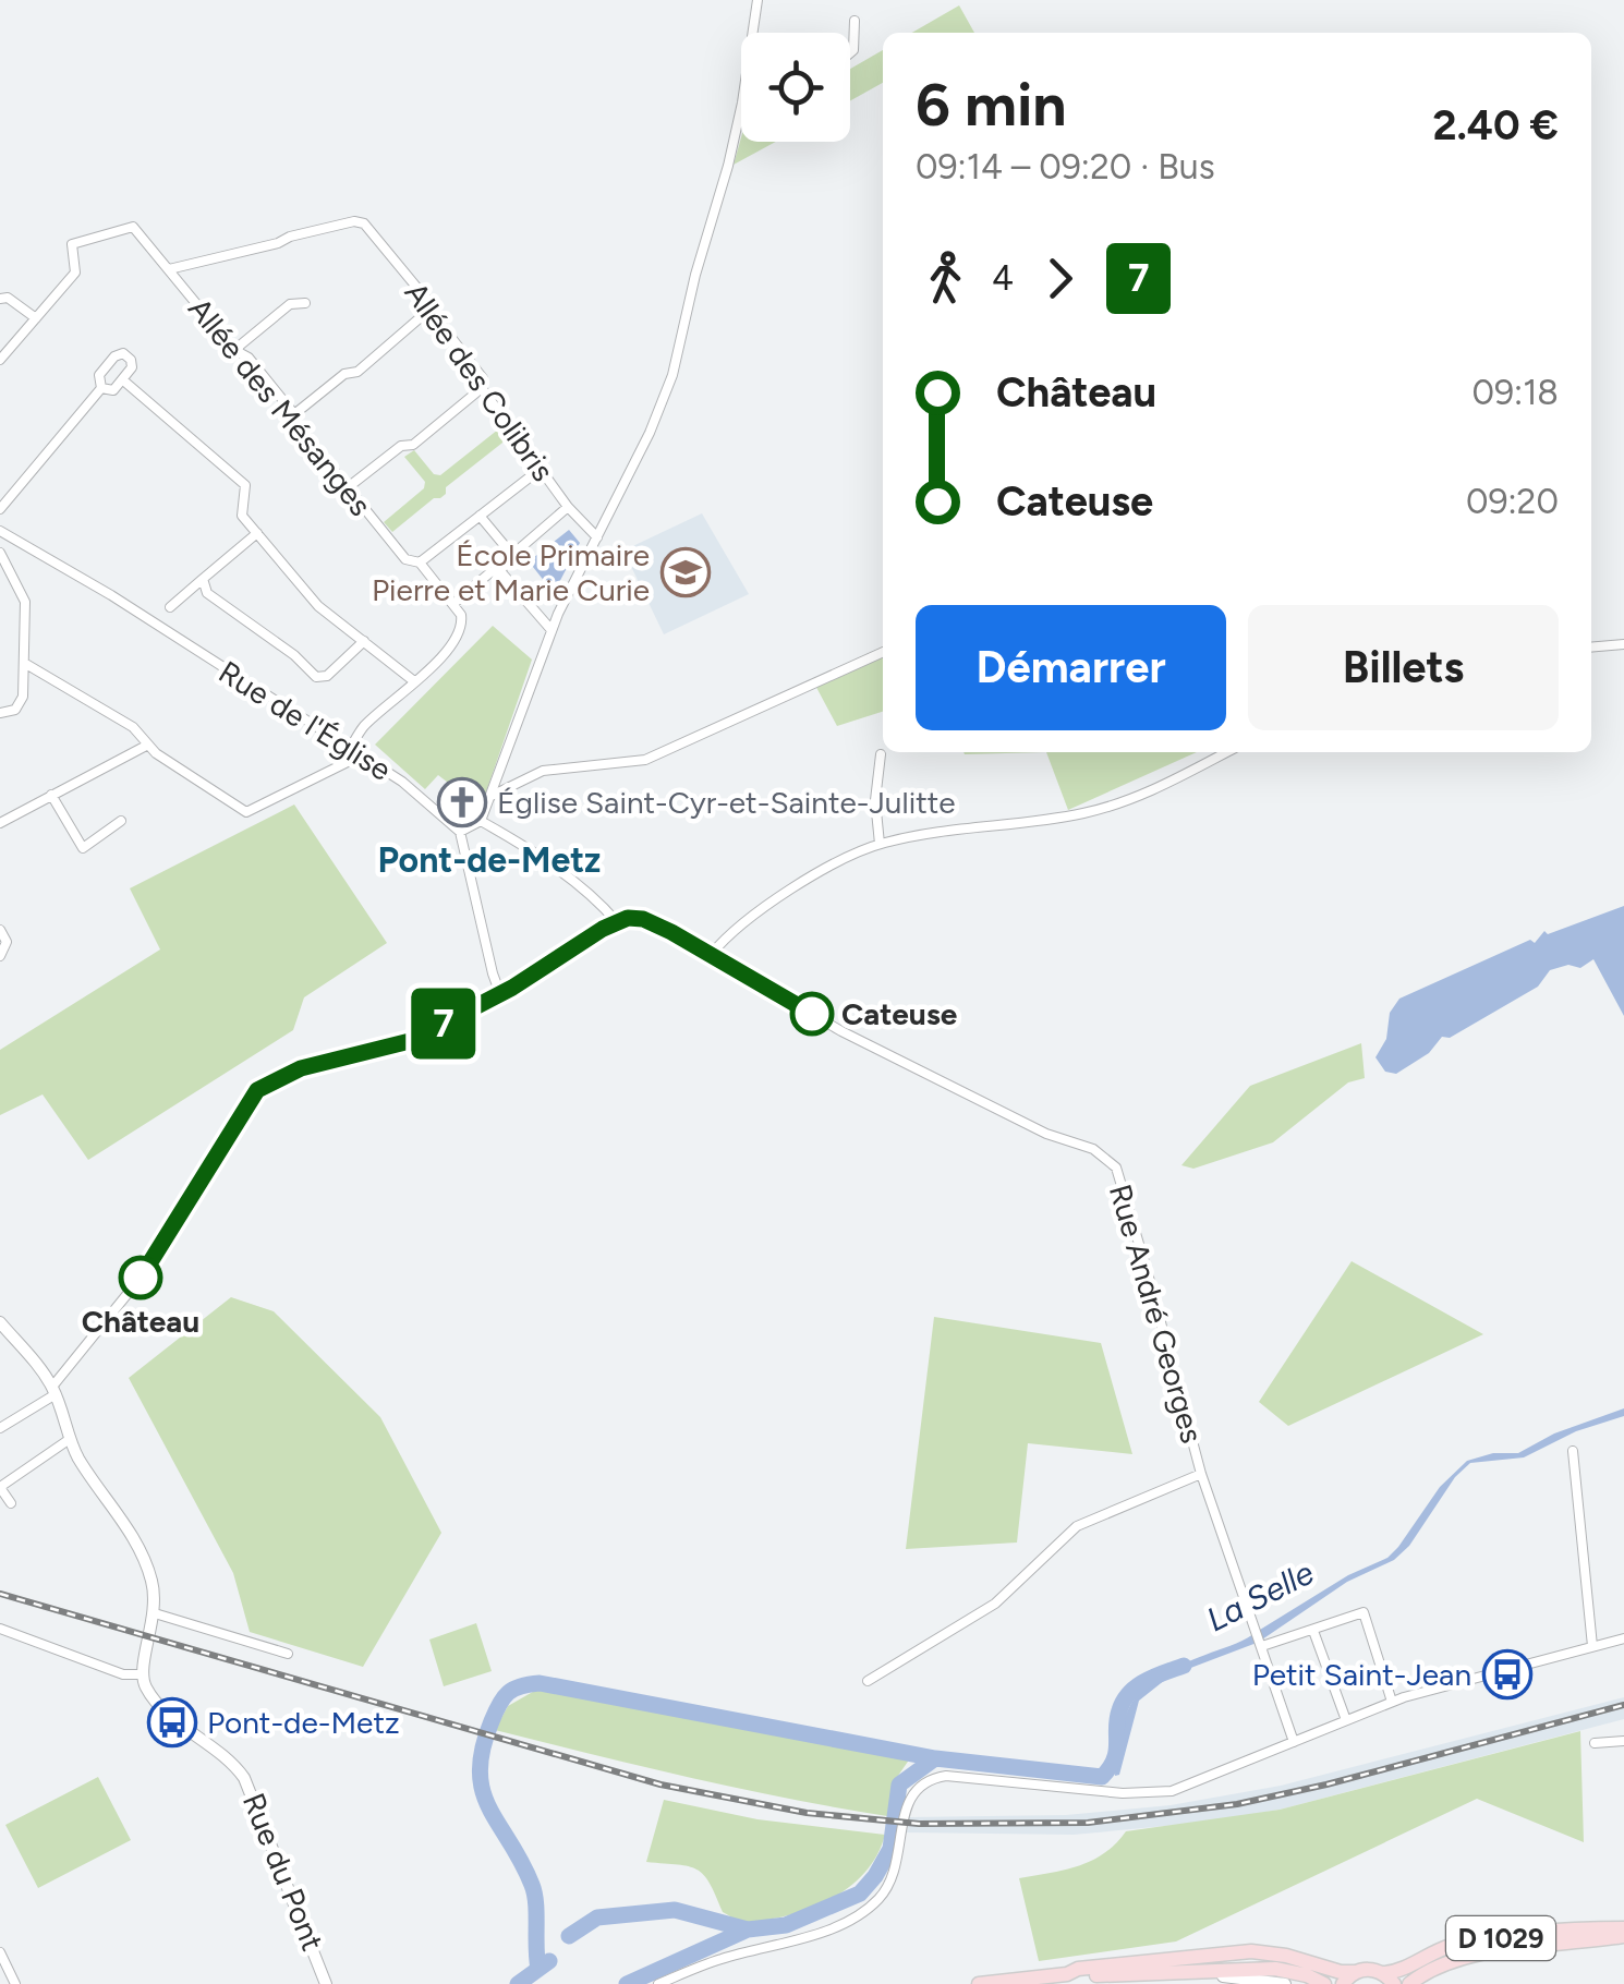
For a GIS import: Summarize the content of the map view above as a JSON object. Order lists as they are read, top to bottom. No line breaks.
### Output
{"streets":{"main road":["D 1029"],"street":["Allée des Colibris","Allée des Mésanges","Rue de l'Église","Rue André Georges","Rue du Pont"]},"crossings":[["Allée des Colibris","Allée des Mésanges"]],"districts":["Pont-de-Metz"],"water":["La Selle"],"places":{"school or university":["École Primaire Pierre et Marie Curie"],"church":["Église Saint-Cyr-et-Sainte-Julitte"],"other":["Cateuse","Château"],"bus stop":["Petit Saint-Jean","Pont-de-Metz"]},"lines":["bus line 7"],"page":{"on_map":"7","heading":["6 min","09:14 – 09:20 · Bus","2.40 €"],"legs":["4","7"],"list":[{"name":"Château","value":"09:18"},{"name":"Cateuse","value":"09:20"}],"buttons":["Démarrer","Billets"]}}
